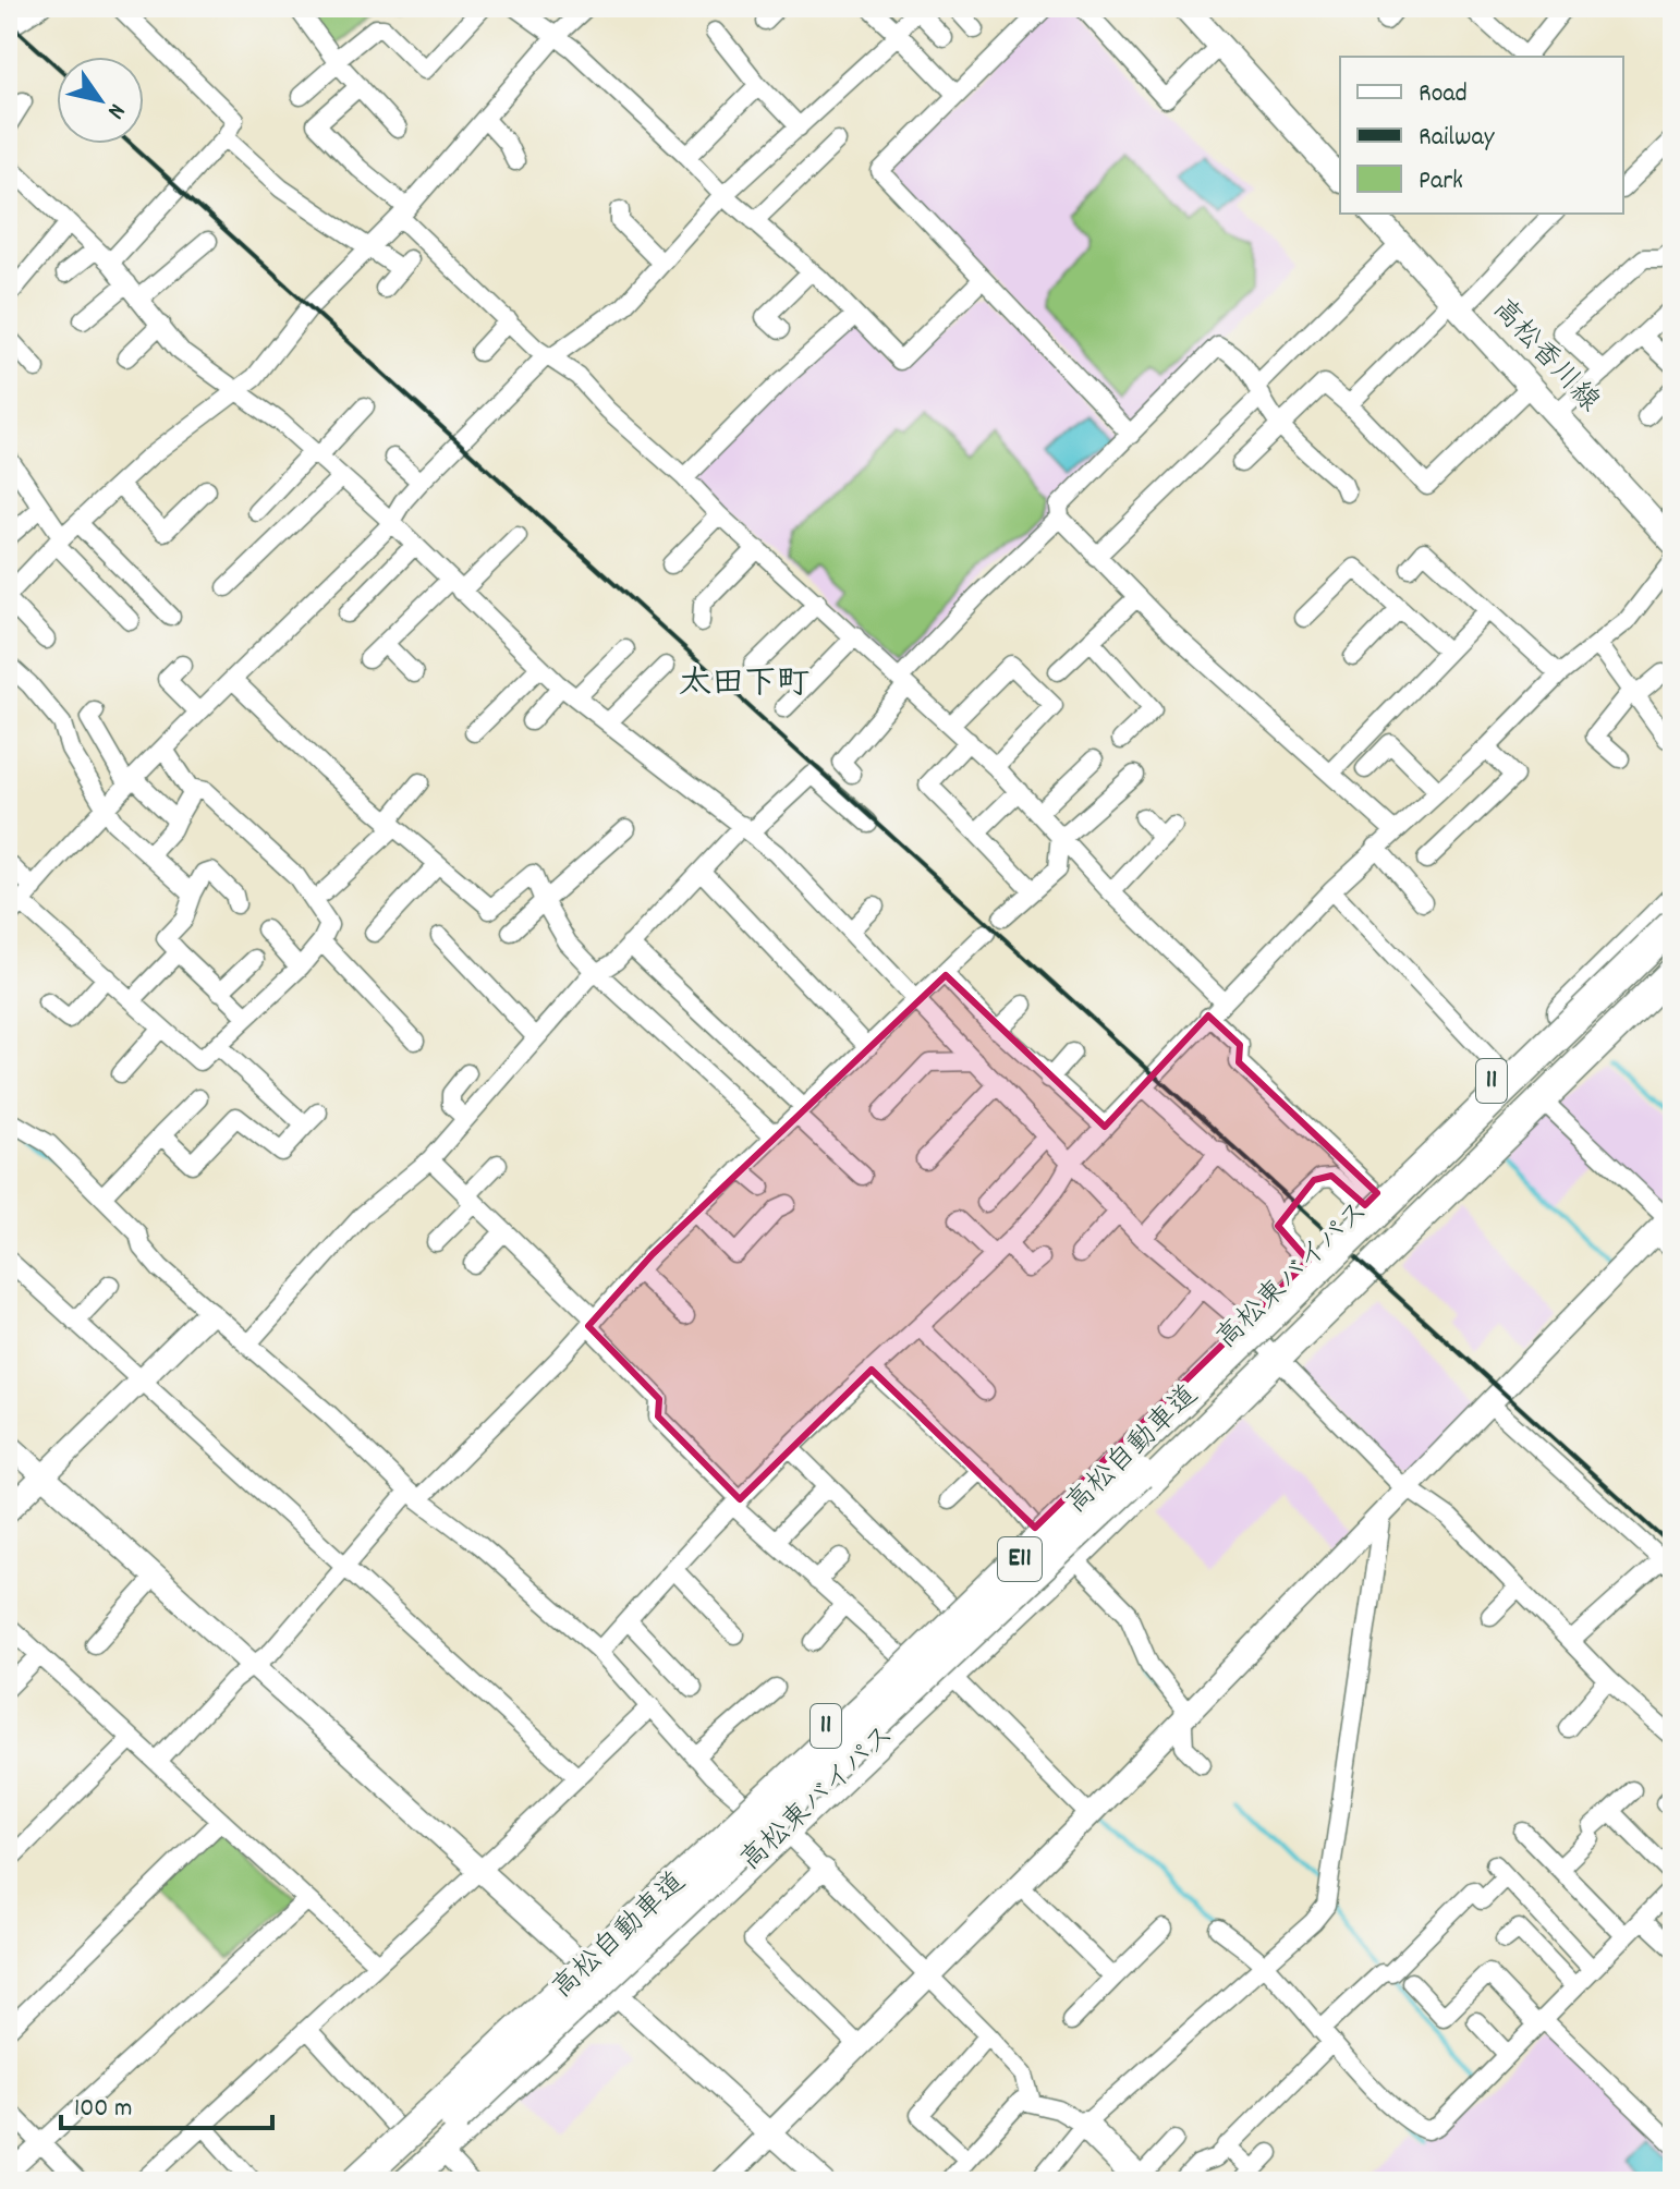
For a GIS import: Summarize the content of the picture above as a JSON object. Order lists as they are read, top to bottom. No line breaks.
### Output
{"streets":{"highway":["11","高松東バイパス","高松自動車道","E11"],"main road":["高松香川線"]},"districts":["太田下町"],"legend":["Road","Railway","Park"],"scale_bar":"100 m","north":"bottom right"}
